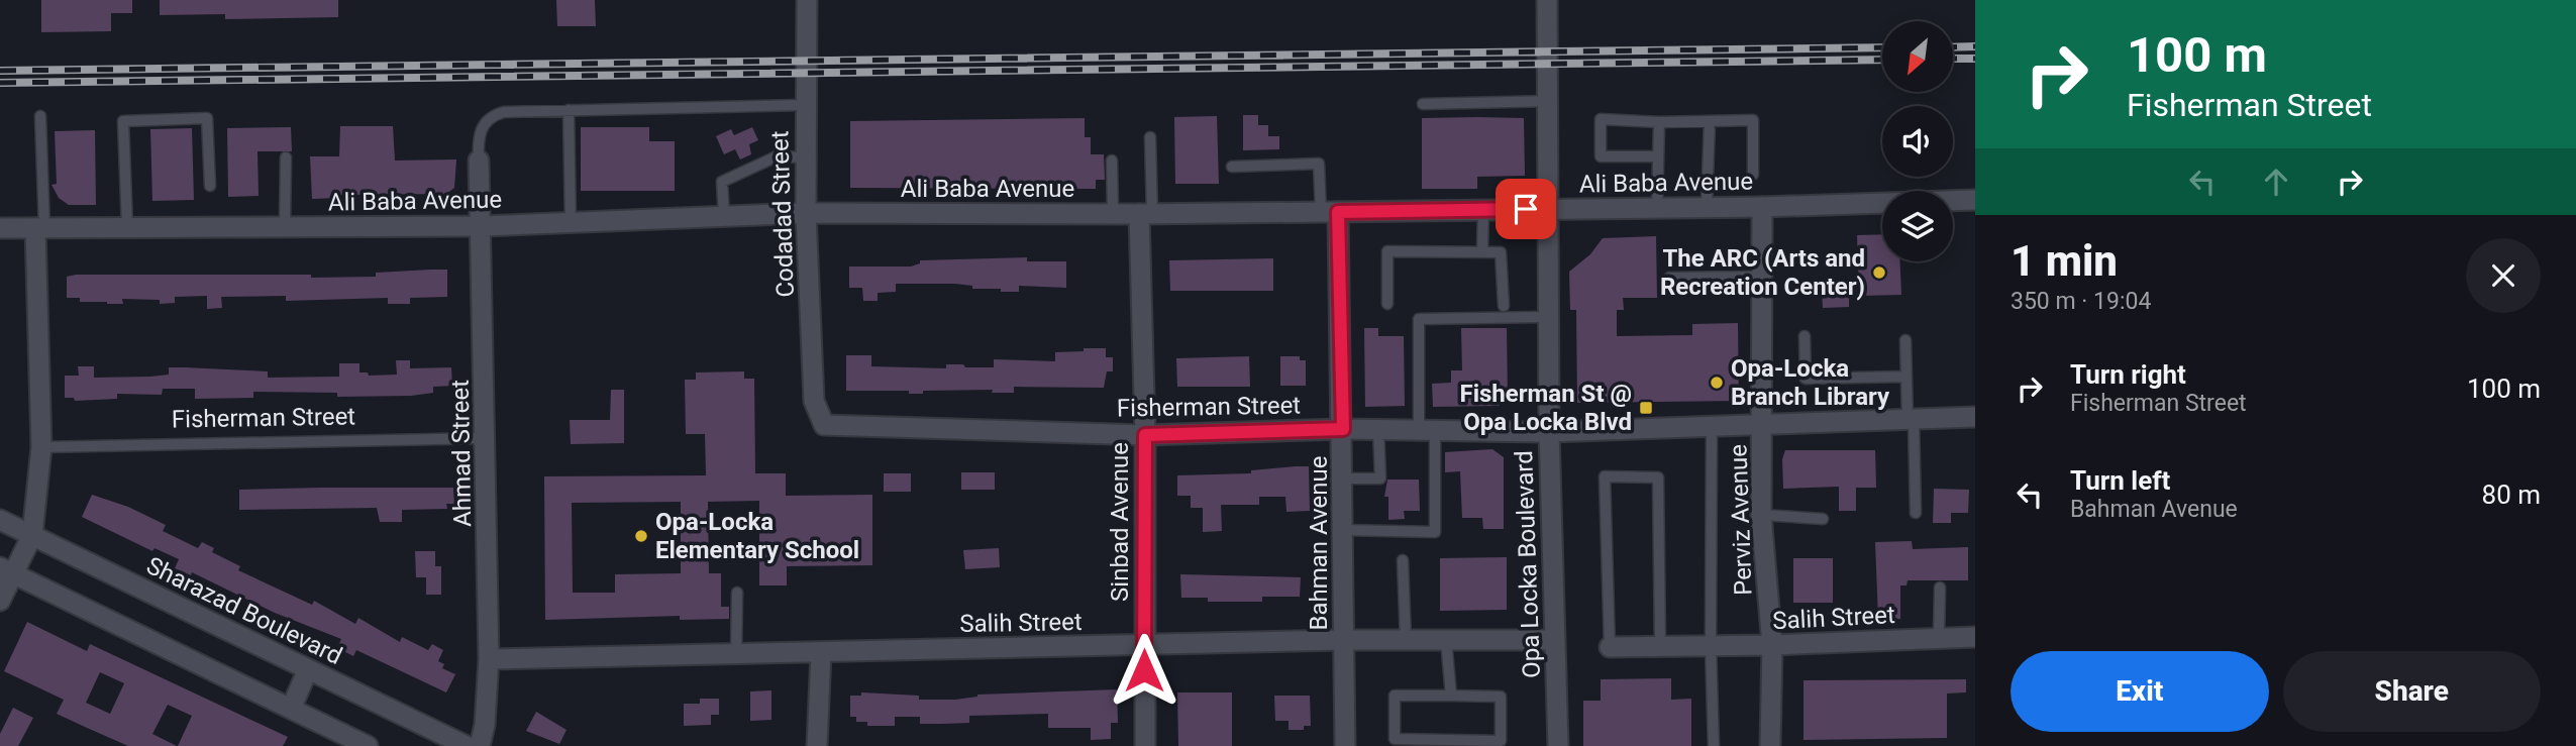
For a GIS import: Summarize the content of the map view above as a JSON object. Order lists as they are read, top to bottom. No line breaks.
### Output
{"streets":{"street":["Ali Baba Avenue","Codadad Street","Fisherman Street","Ahmad Street","Perviz Avenue","Sinbad Avenue","Bahman Avenue","Opa Locka Boulevard","Sharazad Boulevard","Salih Street"]},"crossings":[["Ali Baba Avenue","Codadad Street"],["Ali Baba Avenue","Ahmad Street"],["Ali Baba Avenue","Perviz Avenue"],["Ali Baba Avenue","Sinbad Avenue"],["Ali Baba Avenue","Bahman Avenue"],["Ali Baba Avenue","Opa Locka Boulevard"],["Codadad Street","Fisherman Street"],["Fisherman Street","Ahmad Street"],["Fisherman Street","Perviz Avenue"],["Fisherman Street","Sinbad Avenue"],["Fisherman Street","Bahman Avenue"],["Fisherman Street","Opa Locka Boulevard"],["Ahmad Street","Salih Street"],["Perviz Avenue","Salih Street"],["Sinbad Avenue","Salih Street"],["Bahman Avenue","Salih Street"],["Opa Locka Boulevard","Salih Street"]],"places":{"other":["The ARC (Arts and Recreation Center)","Opa-Locka Branch Library","Opa-Locka Elementary School"],"transit":["Fisherman St @ Opa Locka Blvd"]},"north":"bottom left","page":{"turn":["100 m","Fisherman Street"],"heading":["1 min","350 m · 19:04"],"list":[{"name":"Turn right","note":"Fisherman Street","value":"100 m"},{"name":"Turn left","note":"Bahman Avenue","value":"80 m"}],"buttons":["Exit","Share"]}}
